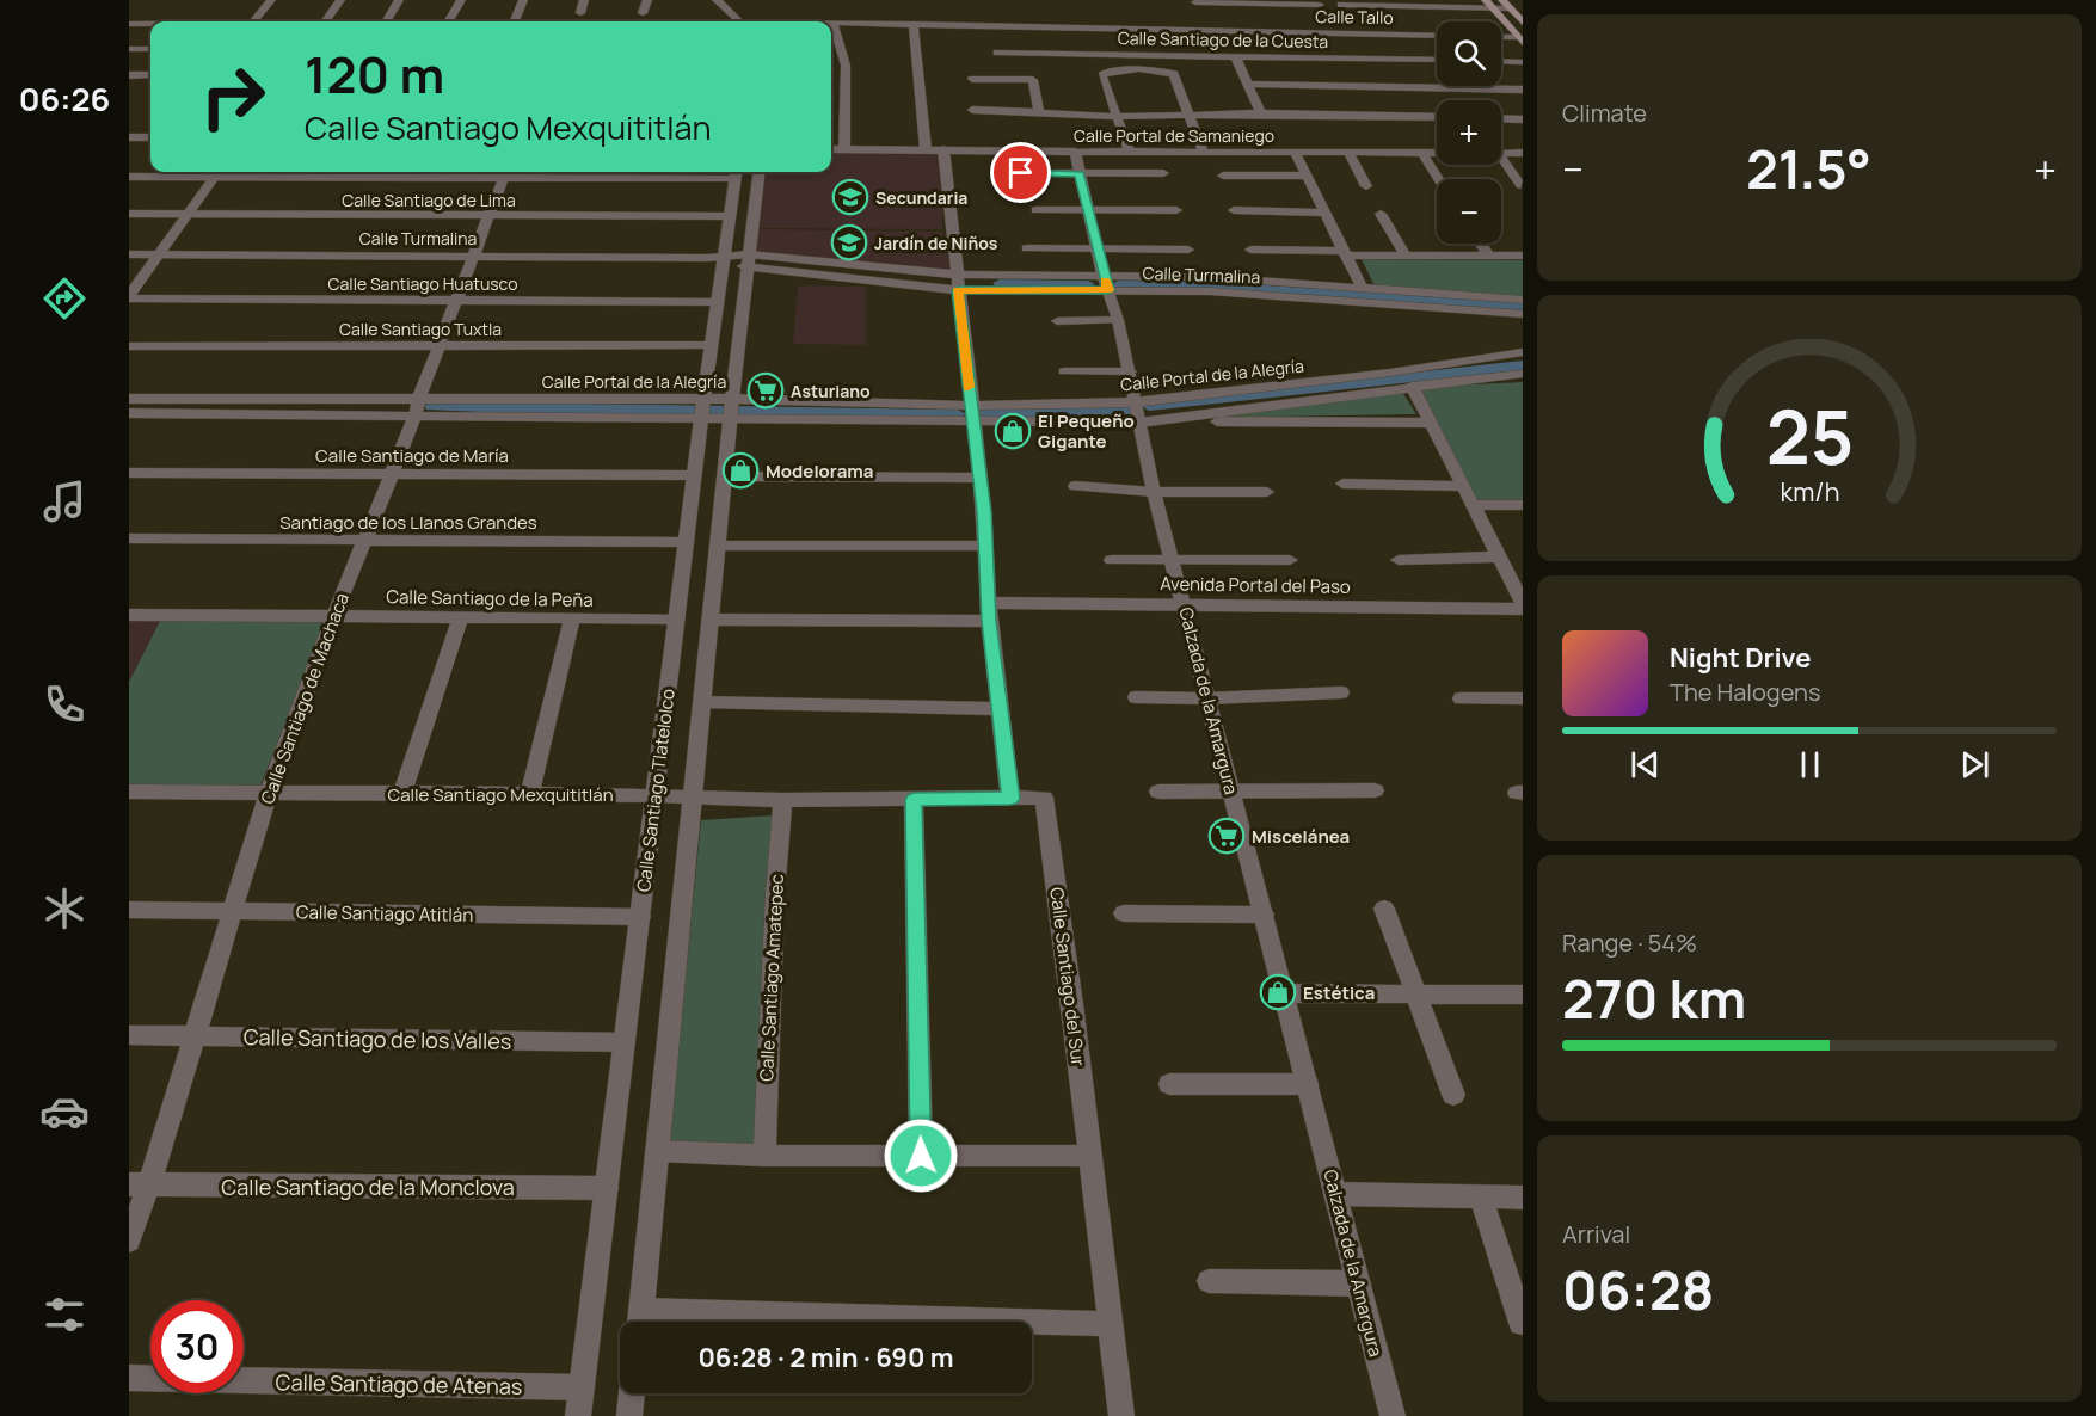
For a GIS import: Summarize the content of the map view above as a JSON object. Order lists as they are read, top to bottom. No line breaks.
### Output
{"streets":{"street":["Calle Tallo","Calle Santiago de la Cuesta","Calle Portal de Samaniego","Calle Santiago de Lima","Calle Turmalina","Calle Santiago Huatusco","Calle Santiago Tuxtla","Calle Portal de la Alegría","Calle Santiago de María","Santiago de los Llanos Grandes","Avenida Portal del Paso","Calle Santiago de la Peña","Calle Santiago de Machaca","Calzada de la Amargura","Calle Santiago Tlatelolco","Calle Santiago Mexquititlán","Calle Santiago Atitlán","Calle Santiago del Sur","Calle Santiago Amatepec","Calle Santiago de los Valles","Calle Santiago de la Monclova","Calle Santiago de Atenas"]},"crossings":[["Calle Portal de Samaniego","Calzada de la Amargura"],["Calle Santiago de Lima","Calle Santiago de Machaca"],["Calle Santiago de Lima","Calle Santiago Tlatelolco"],["Calle Turmalina","Calle Santiago de Machaca"],["Calle Turmalina","Calzada de la Amargura"],["Calle Turmalina","Calle Santiago Tlatelolco"],["Calle Santiago Huatusco","Calle Santiago de Machaca"],["Calle Santiago Huatusco","Calle Santiago Tlatelolco"],["Calle Santiago Tuxtla","Calle Santiago de Machaca"],["Calle Santiago Tuxtla","Calle Santiago Tlatelolco"],["Calle Portal de la Alegría","Calle Santiago de Machaca"],["Calle Portal de la Alegría","Calzada de la Amargura"],["Calle Portal de la Alegría","Calle Santiago Tlatelolco"],["Calle Santiago de María","Calle Santiago de Machaca"],["Calle Santiago de María","Calle Santiago Tlatelolco"],["Santiago de los Llanos Grandes","Calle Santiago de Machaca"],["Santiago de los Llanos Grandes","Calle Santiago Tlatelolco"],["Avenida Portal del Paso","Calzada de la Amargura"],["Calle Santiago de la Peña","Calle Santiago de Machaca"],["Calle Santiago de la Peña","Calle Santiago Tlatelolco"],["Calle Santiago de Machaca","Calle Santiago Mexquititlán"],["Calle Santiago de Machaca","Calle Santiago Atitlán"],["Calle Santiago de Machaca","Calle Santiago de los Valles"],["Calle Santiago de Machaca","Calle Santiago de la Monclova"],["Calle Santiago Tlatelolco","Calle Santiago Mexquititlán"],["Calle Santiago Tlatelolco","Calle Santiago Atitlán"],["Calle Santiago Tlatelolco","Calle Santiago de los Valles"],["Calle Santiago Tlatelolco","Calle Santiago de la Monclova"],["Calle Santiago Tlatelolco","Calle Santiago de Atenas"],["Calle Santiago Mexquititlán","Calle Santiago del Sur"],["Calle Santiago Mexquititlán","Calle Santiago Amatepec"]],"places":{"school or university":["Secundaria","Jardín de Niños"],"supermarket":["Asturiano","Miscelánea"],"shop":["El Pequeño Gigante","Modelorama","Estética"]},"page":{"tabs":"06:26","tile":["Climate",["Range · 54%","270 km"],["Arrival","06:28"]],"map_buttons":["+","−"],"turn":["120 m","Calle Santiago Mexquititlán"],"heat":["−","21.5°","+"],"song":["Night Drive","The Halogens"],"limit":"30","trip":"06:28 · 2 min · 690 m","gauge":["25","km/h"]}}
